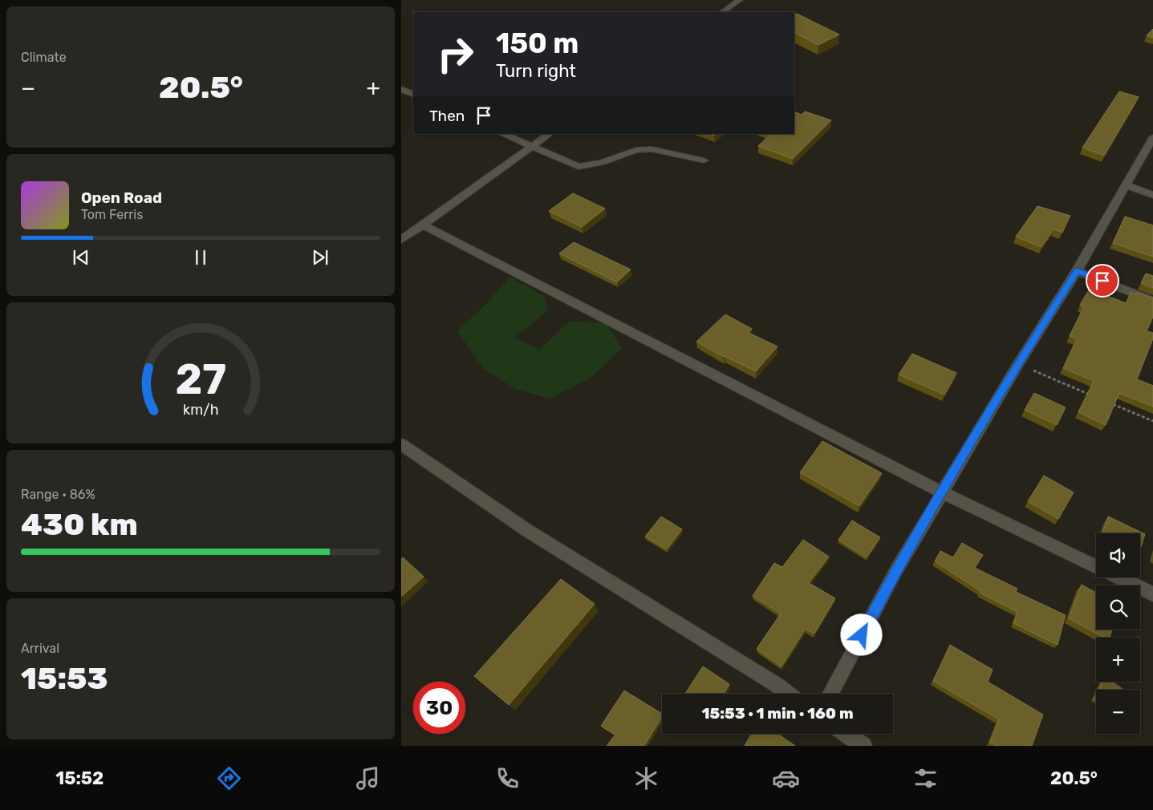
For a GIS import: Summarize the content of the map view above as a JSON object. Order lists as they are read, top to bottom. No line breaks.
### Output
{"page":{"tile":["Climate",["Range · 86%","430 km"],["Arrival","15:53"]],"turn":["150 m","Turn right"],"heat":["−","20.5°","+"],"then":"Then","song":["Open Road","Tom Ferris"],"map_buttons":["+","−"],"limit":"30","trip":"15:53 · 1 min · 160 m","tabs":["15:52","20.5°"],"gauge":["27","km/h"]}}
